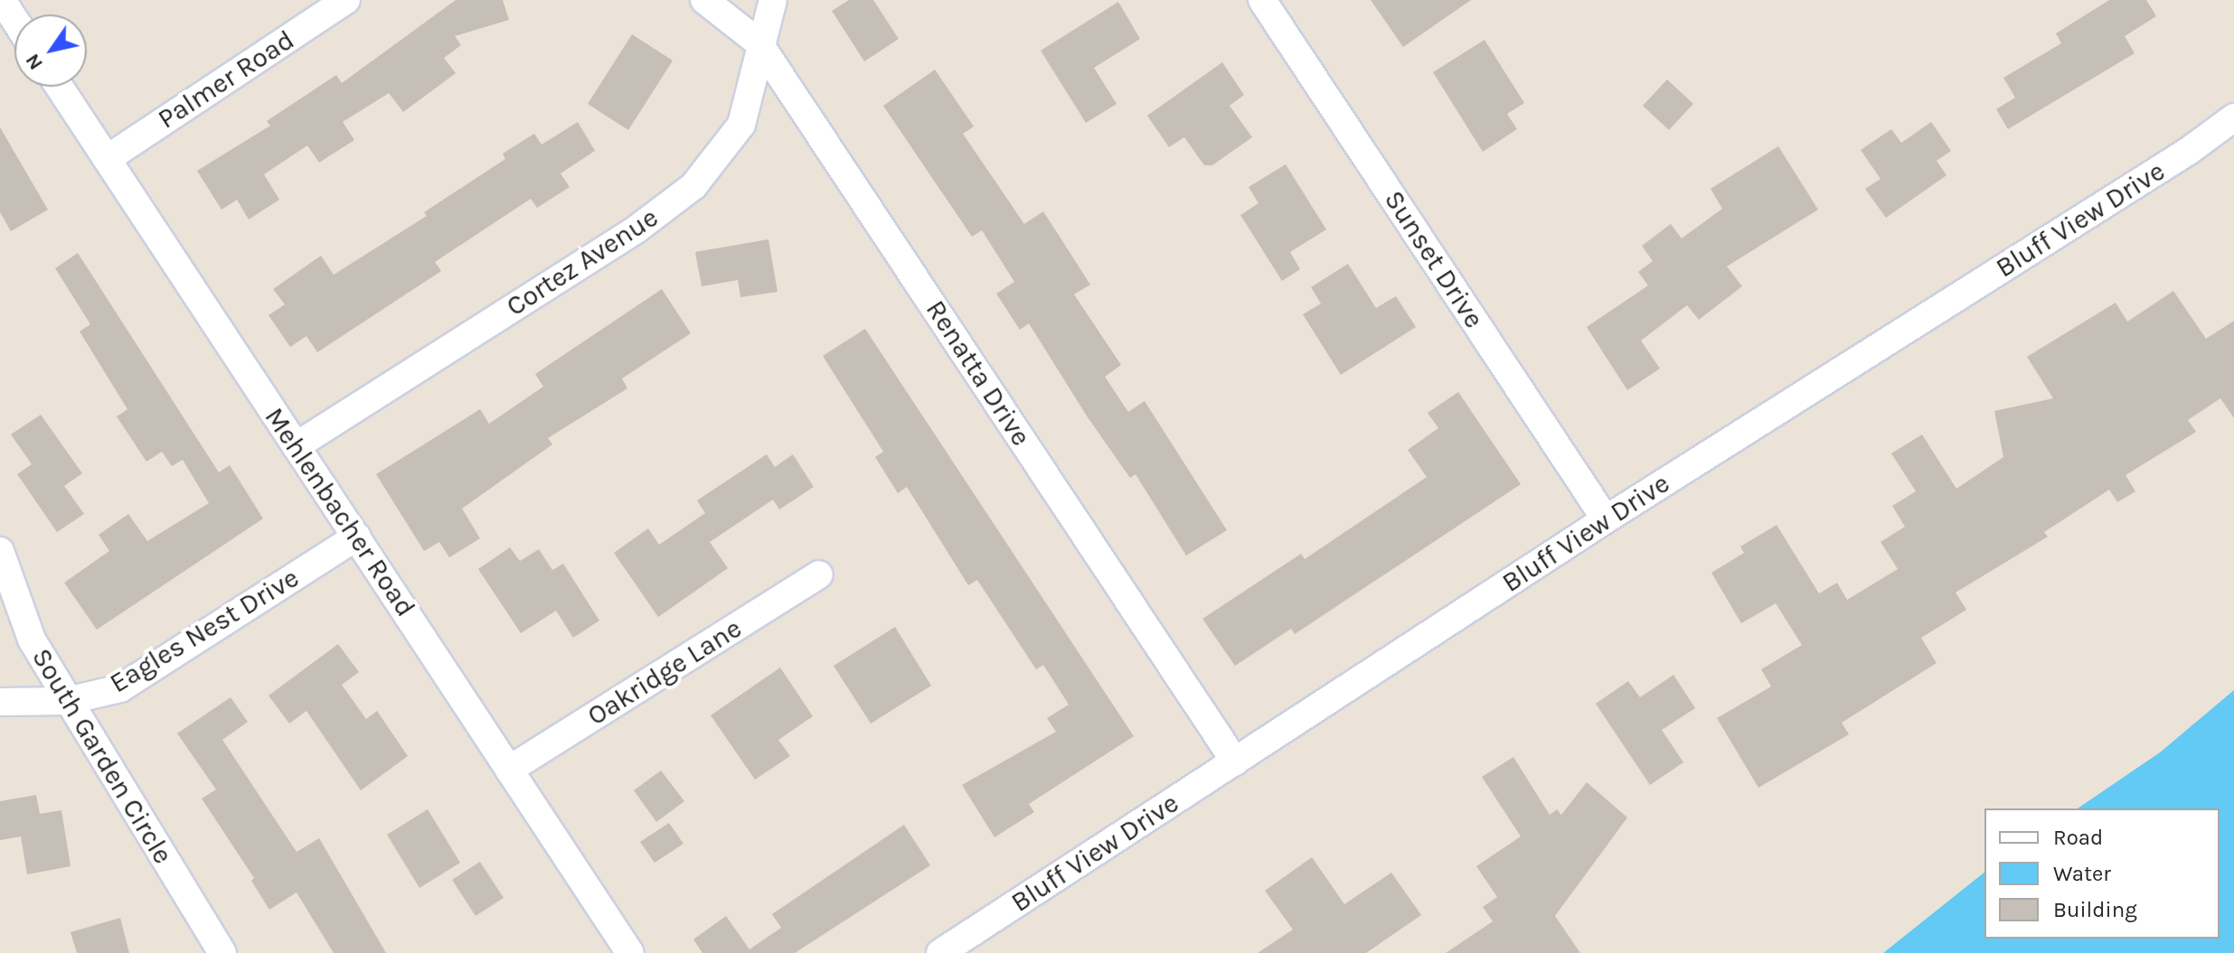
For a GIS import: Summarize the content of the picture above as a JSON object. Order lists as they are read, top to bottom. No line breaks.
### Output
{"streets":{"street":["Palmer Road","Bluff View Drive","Sunset Drive","Cortez Avenue","Renatta Drive","Mehlenbacher Road","Eagles Nest Drive","Oakridge Lane","South Garden Circle"]},"crossings":[["Palmer Road","Mehlenbacher Road"],["Bluff View Drive","Sunset Drive"],["Bluff View Drive","Renatta Drive"],["Cortez Avenue","Renatta Drive"],["Cortez Avenue","Mehlenbacher Road"],["Mehlenbacher Road","Eagles Nest Drive"],["Mehlenbacher Road","Oakridge Lane"],["Eagles Nest Drive","South Garden Circle"]],"legend":["Road","Water","Building"],"north":"bottom left"}
